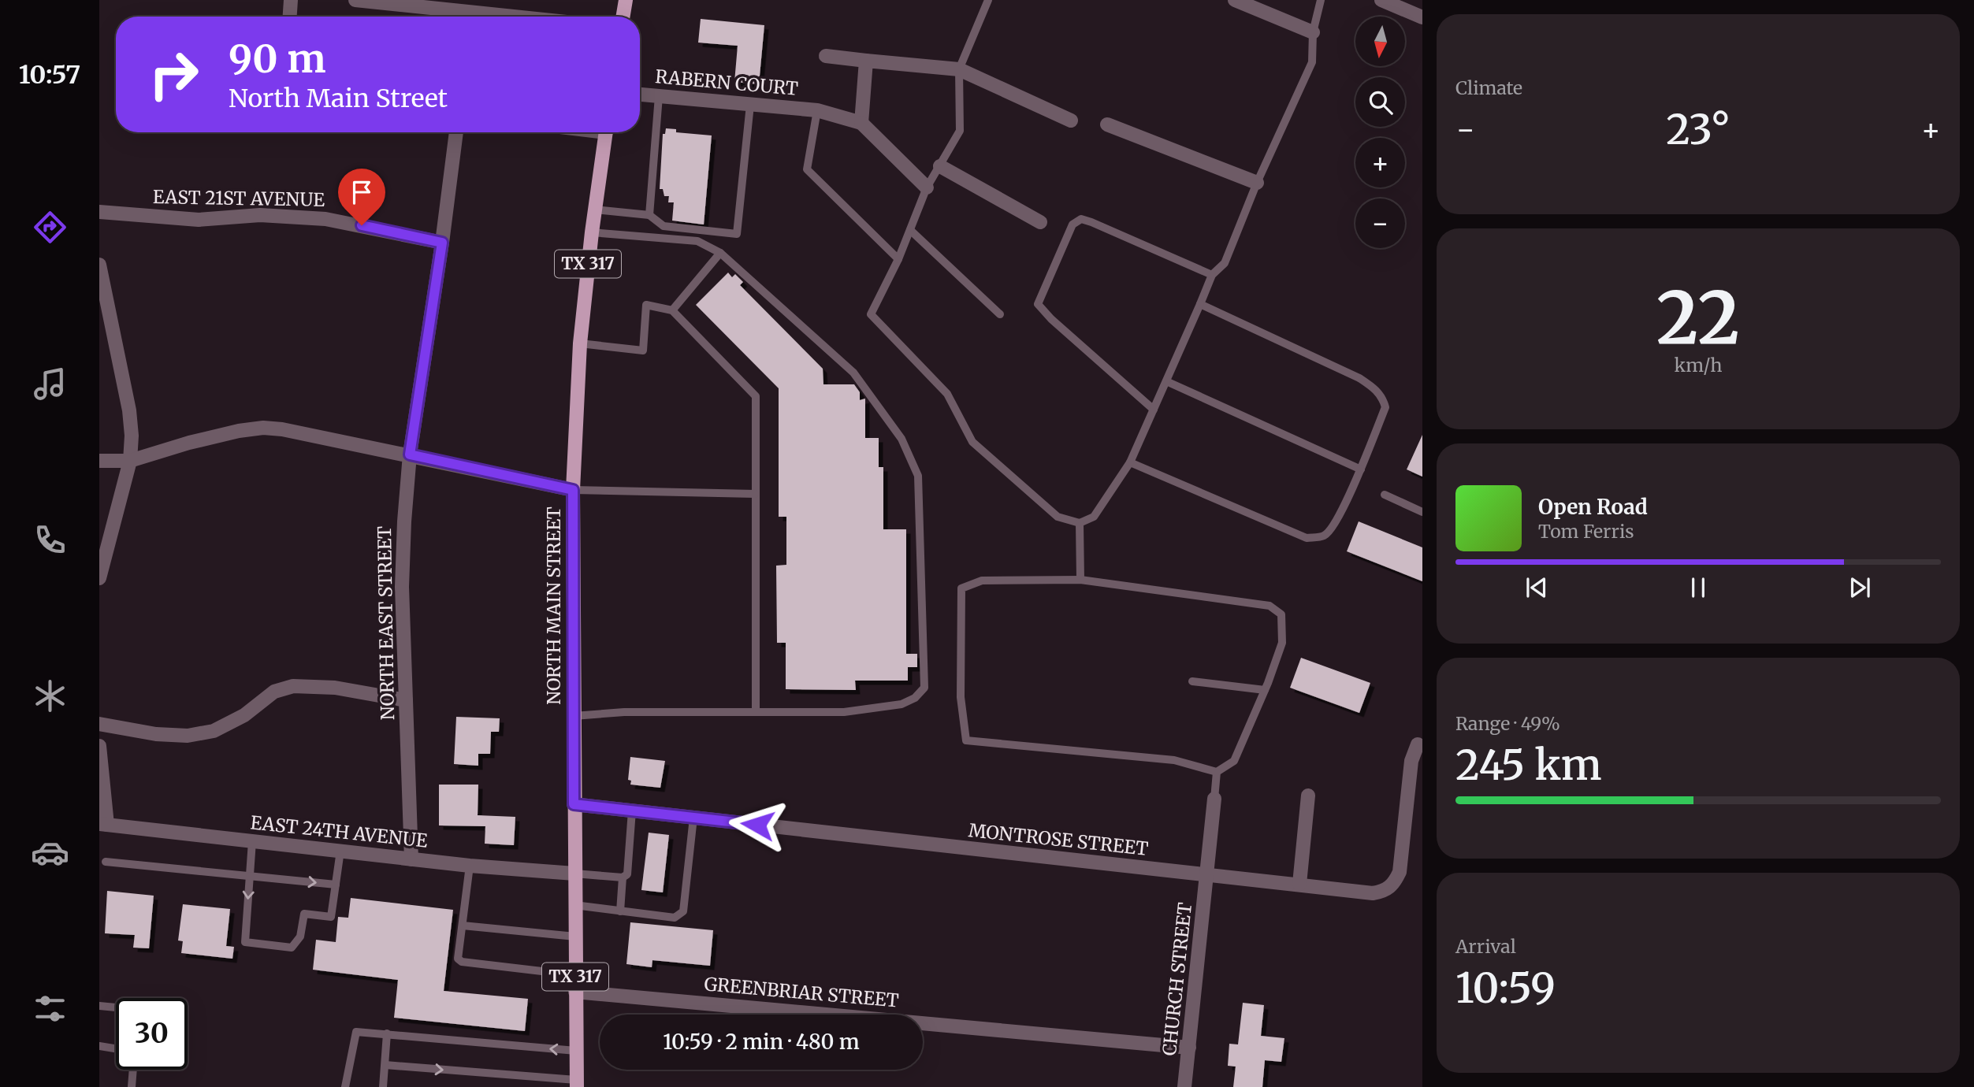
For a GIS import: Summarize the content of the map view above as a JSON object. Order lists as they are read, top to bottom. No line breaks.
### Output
{"streets":{"main road":["TX 317","NORTH MAIN STREET"],"street":["RABERN COURT","EAST 21ST AVENUE","NORTH EAST STREET","EAST 24TH AVENUE","MONTROSE STREET","CHURCH STREET","GREENBRIAR STREET"]},"crossings":[["EAST 21ST AVENUE","NORTH EAST STREET"],["NORTH MAIN STREET","EAST 24TH AVENUE"],["NORTH MAIN STREET","MONTROSE STREET"],["NORTH MAIN STREET","GREENBRIAR STREET"],["NORTH EAST STREET","EAST 24TH AVENUE"],["MONTROSE STREET","CHURCH STREET"],["CHURCH STREET","GREENBRIAR STREET"]],"north":"bottom","page":{"tabs":"10:57","tile":["Climate",["22","km/h"],["Range · 49%","245 km"],["Arrival","10:59"]],"map_buttons":["+","−"],"turn":["90 m","North Main Street"],"heat":["−","23°","+"],"song":["Open Road","Tom Ferris"],"limit":"30","trip":"10:59 · 2 min · 480 m"}}
